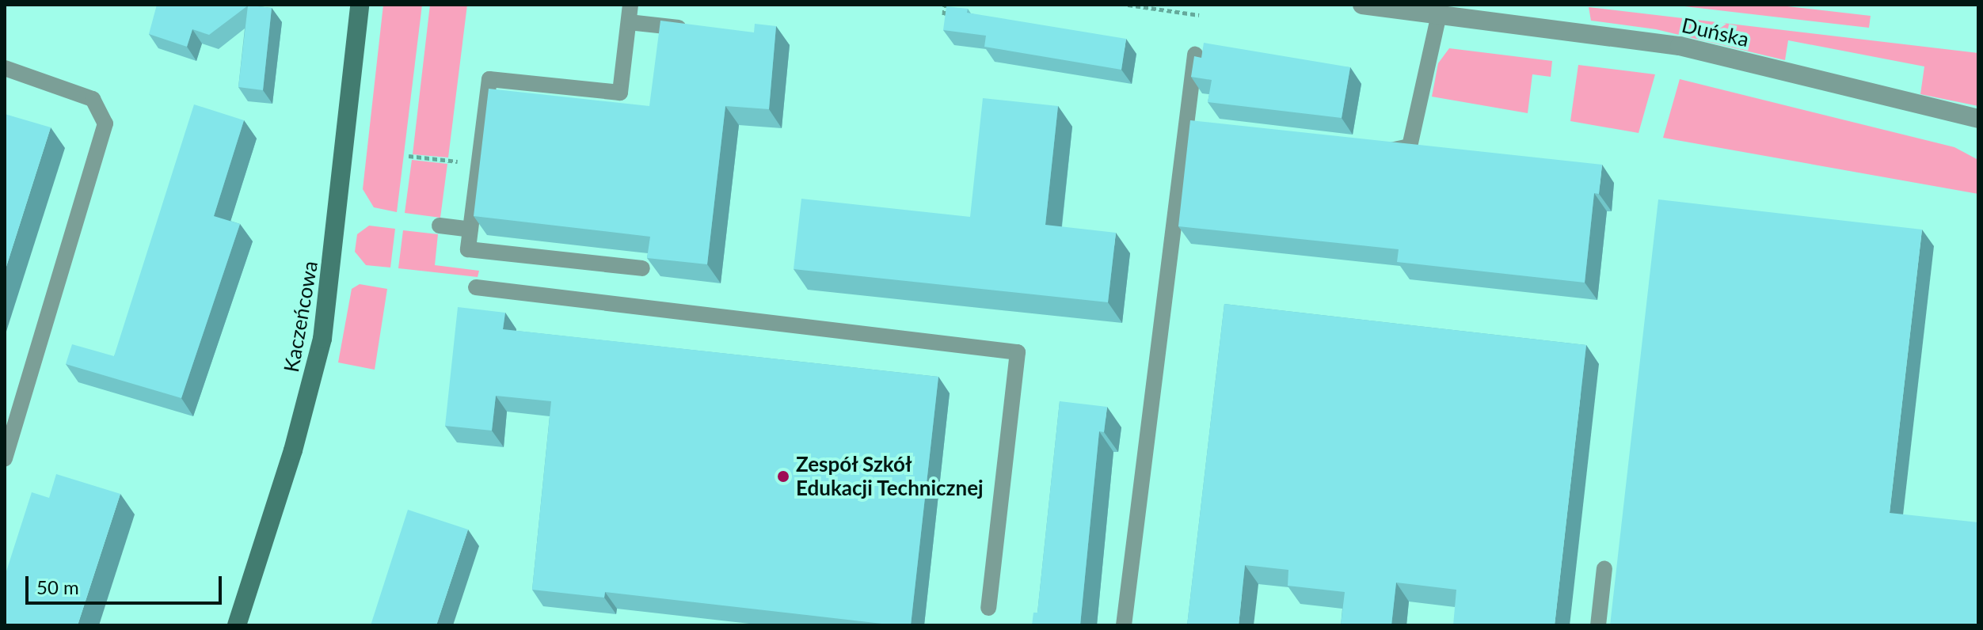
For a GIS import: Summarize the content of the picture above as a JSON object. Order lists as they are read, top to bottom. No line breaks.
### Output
{"streets":{"street":["Duńska","Kaczeńcowa"]},"places":["Zespół Szkół Edukacji Technicznej"],"scale_bar":"50 m"}
